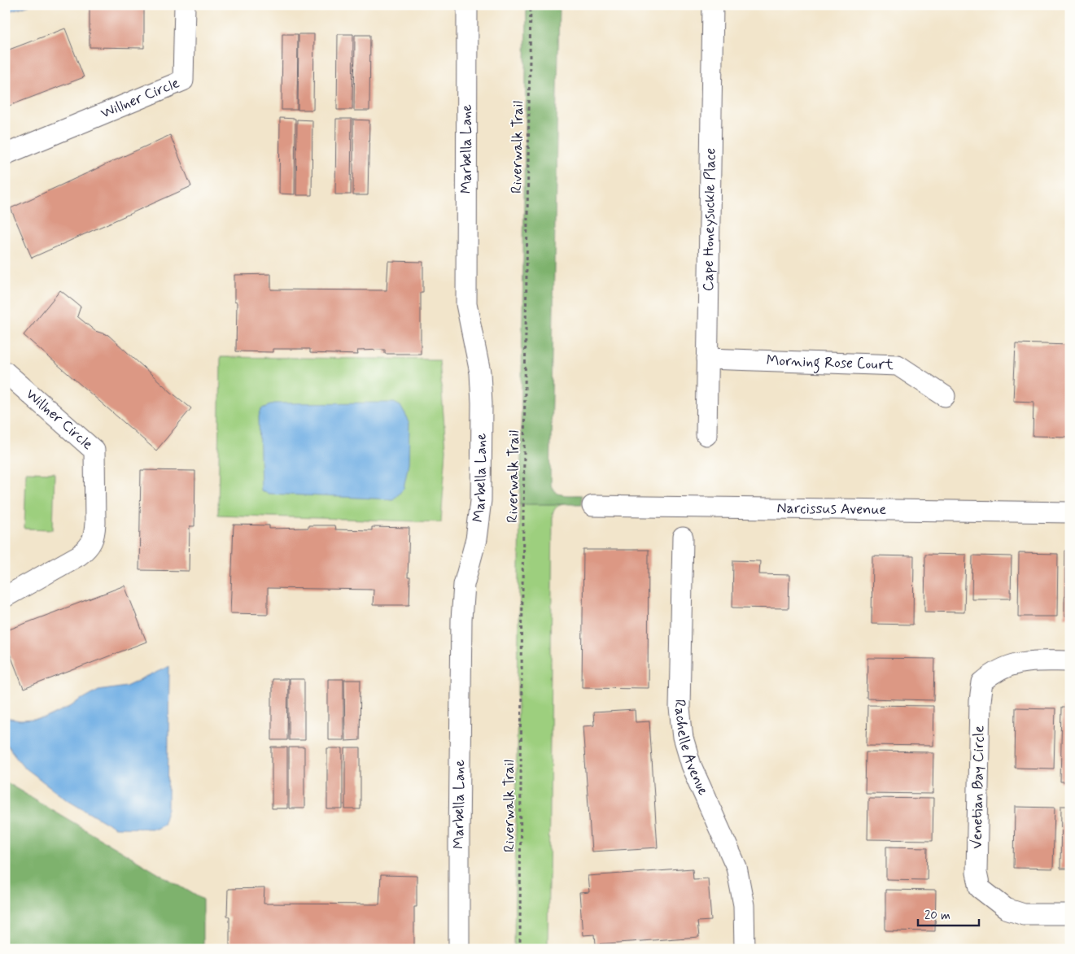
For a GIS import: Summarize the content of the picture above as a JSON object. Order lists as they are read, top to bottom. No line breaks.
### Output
{"streets":{"street":["Willner Circle","Marbella Lane","Cape Honeysuckle Place","Morning Rose Court","Narcissus Avenue","Rachelle Avenue","Venetian Bay Circle"],"path":["Riverwalk Trail"]},"crossings":[["Cape Honeysuckle Place","Morning Rose Court"]],"scale_bar":"20 m"}
